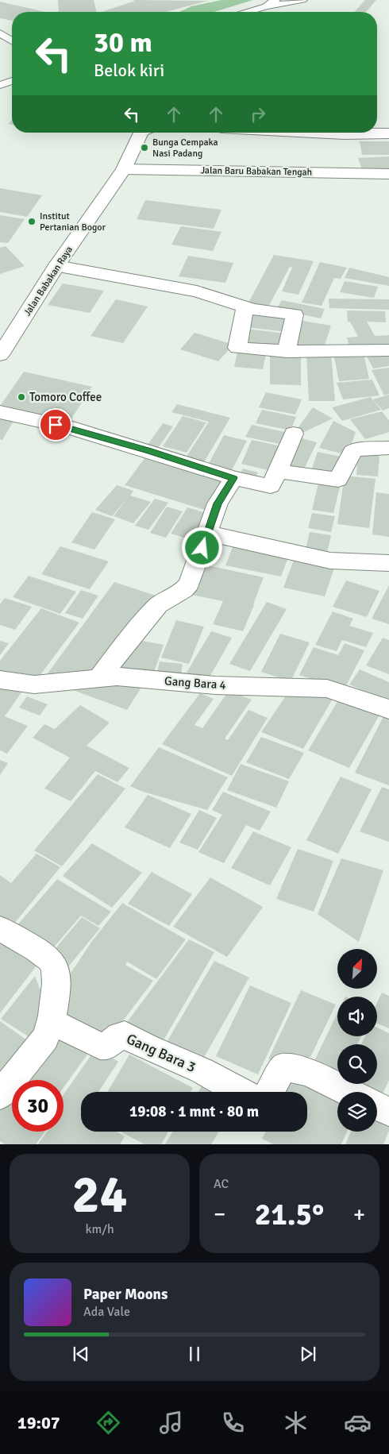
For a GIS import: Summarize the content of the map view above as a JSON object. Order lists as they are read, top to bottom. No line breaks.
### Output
{"streets":{"street":["Jalan Baru Babakan Tengah","Jalan Babakan Raya","Gang Bara 4","Gang Bara 3"]},"crossings":[["Jalan Baru Babakan Tengah","Jalan Babakan Raya"]],"places":["Bunga Cempaka Nasi Padang","Institut Pertanian Bogor","Tomoro Coffee"],"north":"top right","page":{"turn":["30 m","Belok kiri"],"limit":"30","trip":"19:08 · 1 mnt · 80 m","tile":[["24","km/h"],"AC"],"heat":["−","21.5°","+"],"song":["Paper Moons","Ada Vale"],"tabs":"19:07"}}
